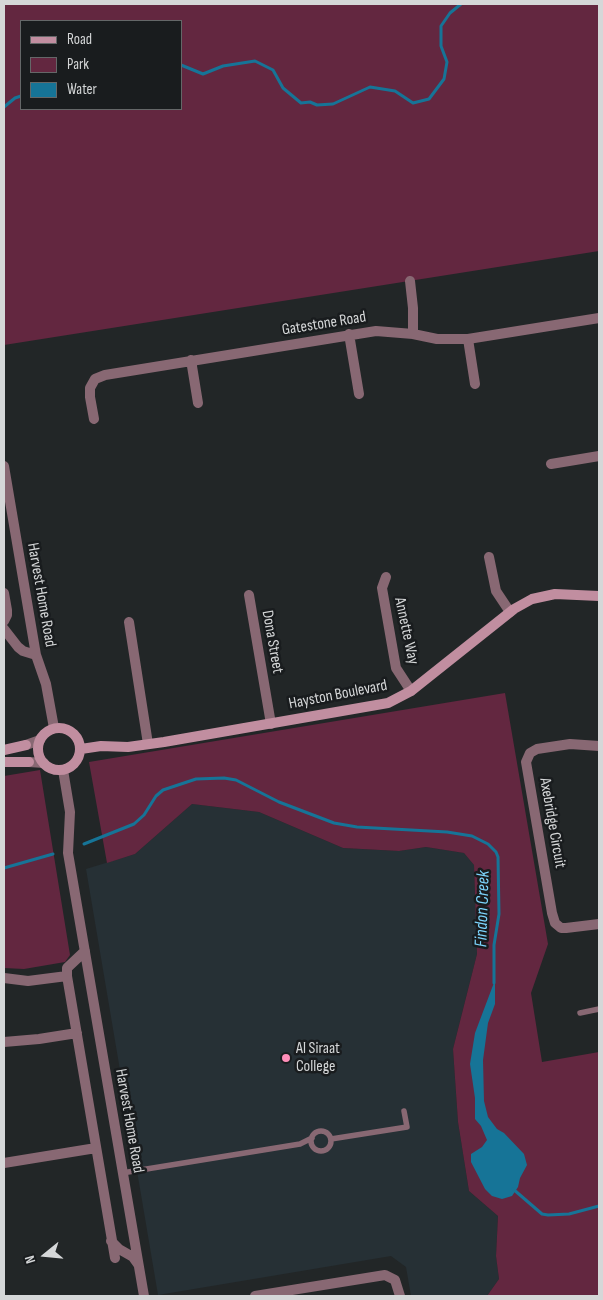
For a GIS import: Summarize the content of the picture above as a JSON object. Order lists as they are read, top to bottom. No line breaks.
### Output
{"streets":{"street":["Gatestone Road","Harvest Home Road","Annette Way","Dona Street","Hayston Boulevard","Axebridge Circuit"]},"crossings":[["Harvest Home Road","Hayston Boulevard"],["Annette Way","Hayston Boulevard"],["Dona Street","Hayston Boulevard"]],"water":["Findon Creek"],"places":["Al Siraat College"],"legend":["Road","Park","Water"],"north":"left"}
